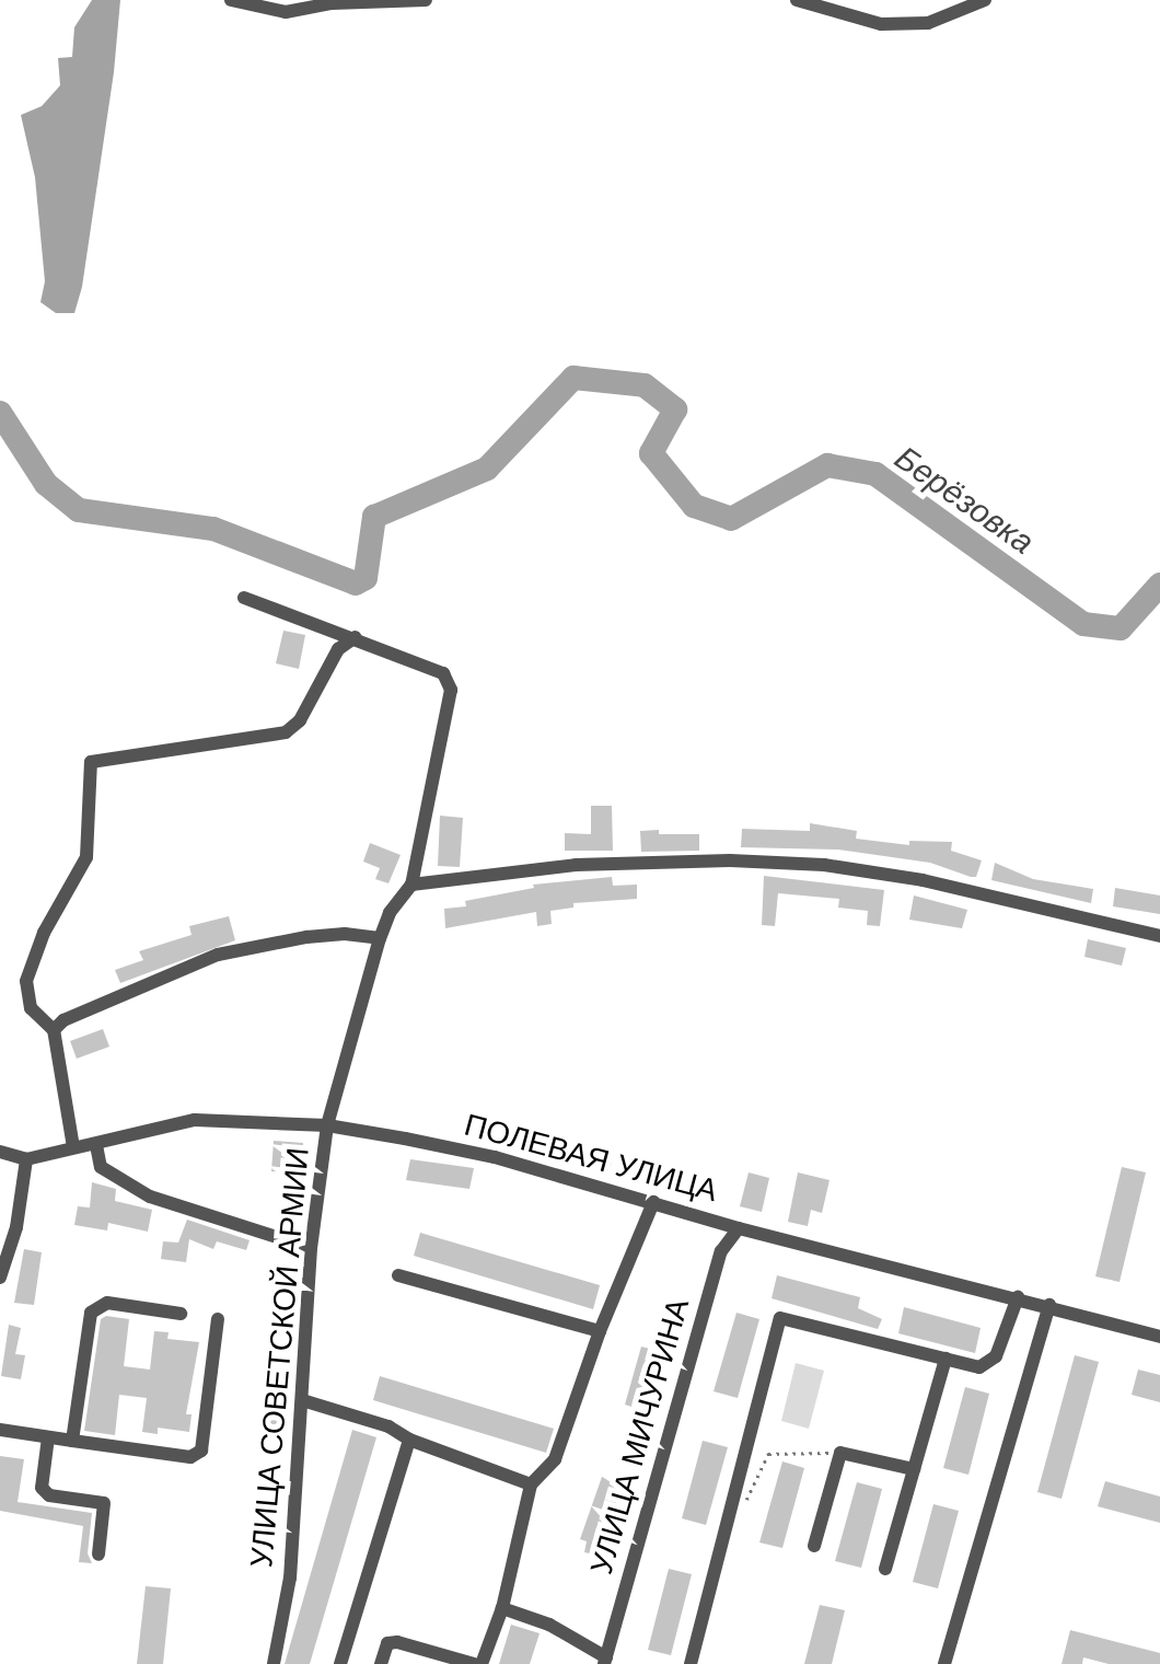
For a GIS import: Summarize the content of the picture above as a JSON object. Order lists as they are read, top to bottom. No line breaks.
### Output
{"streets":{"street":["ПОЛЕВАЯ УЛИЦА","УЛИЦА СОВЕТСКОЙ АРМИИ","УЛИЦА МИЧУРИНА"]},"crossings":[["ПОЛЕВАЯ УЛИЦА","УЛИЦА СОВЕТСКОЙ АРМИИ"],["ПОЛЕВАЯ УЛИЦА","УЛИЦА МИЧУРИНА"]],"water":["Берёзовка"]}
